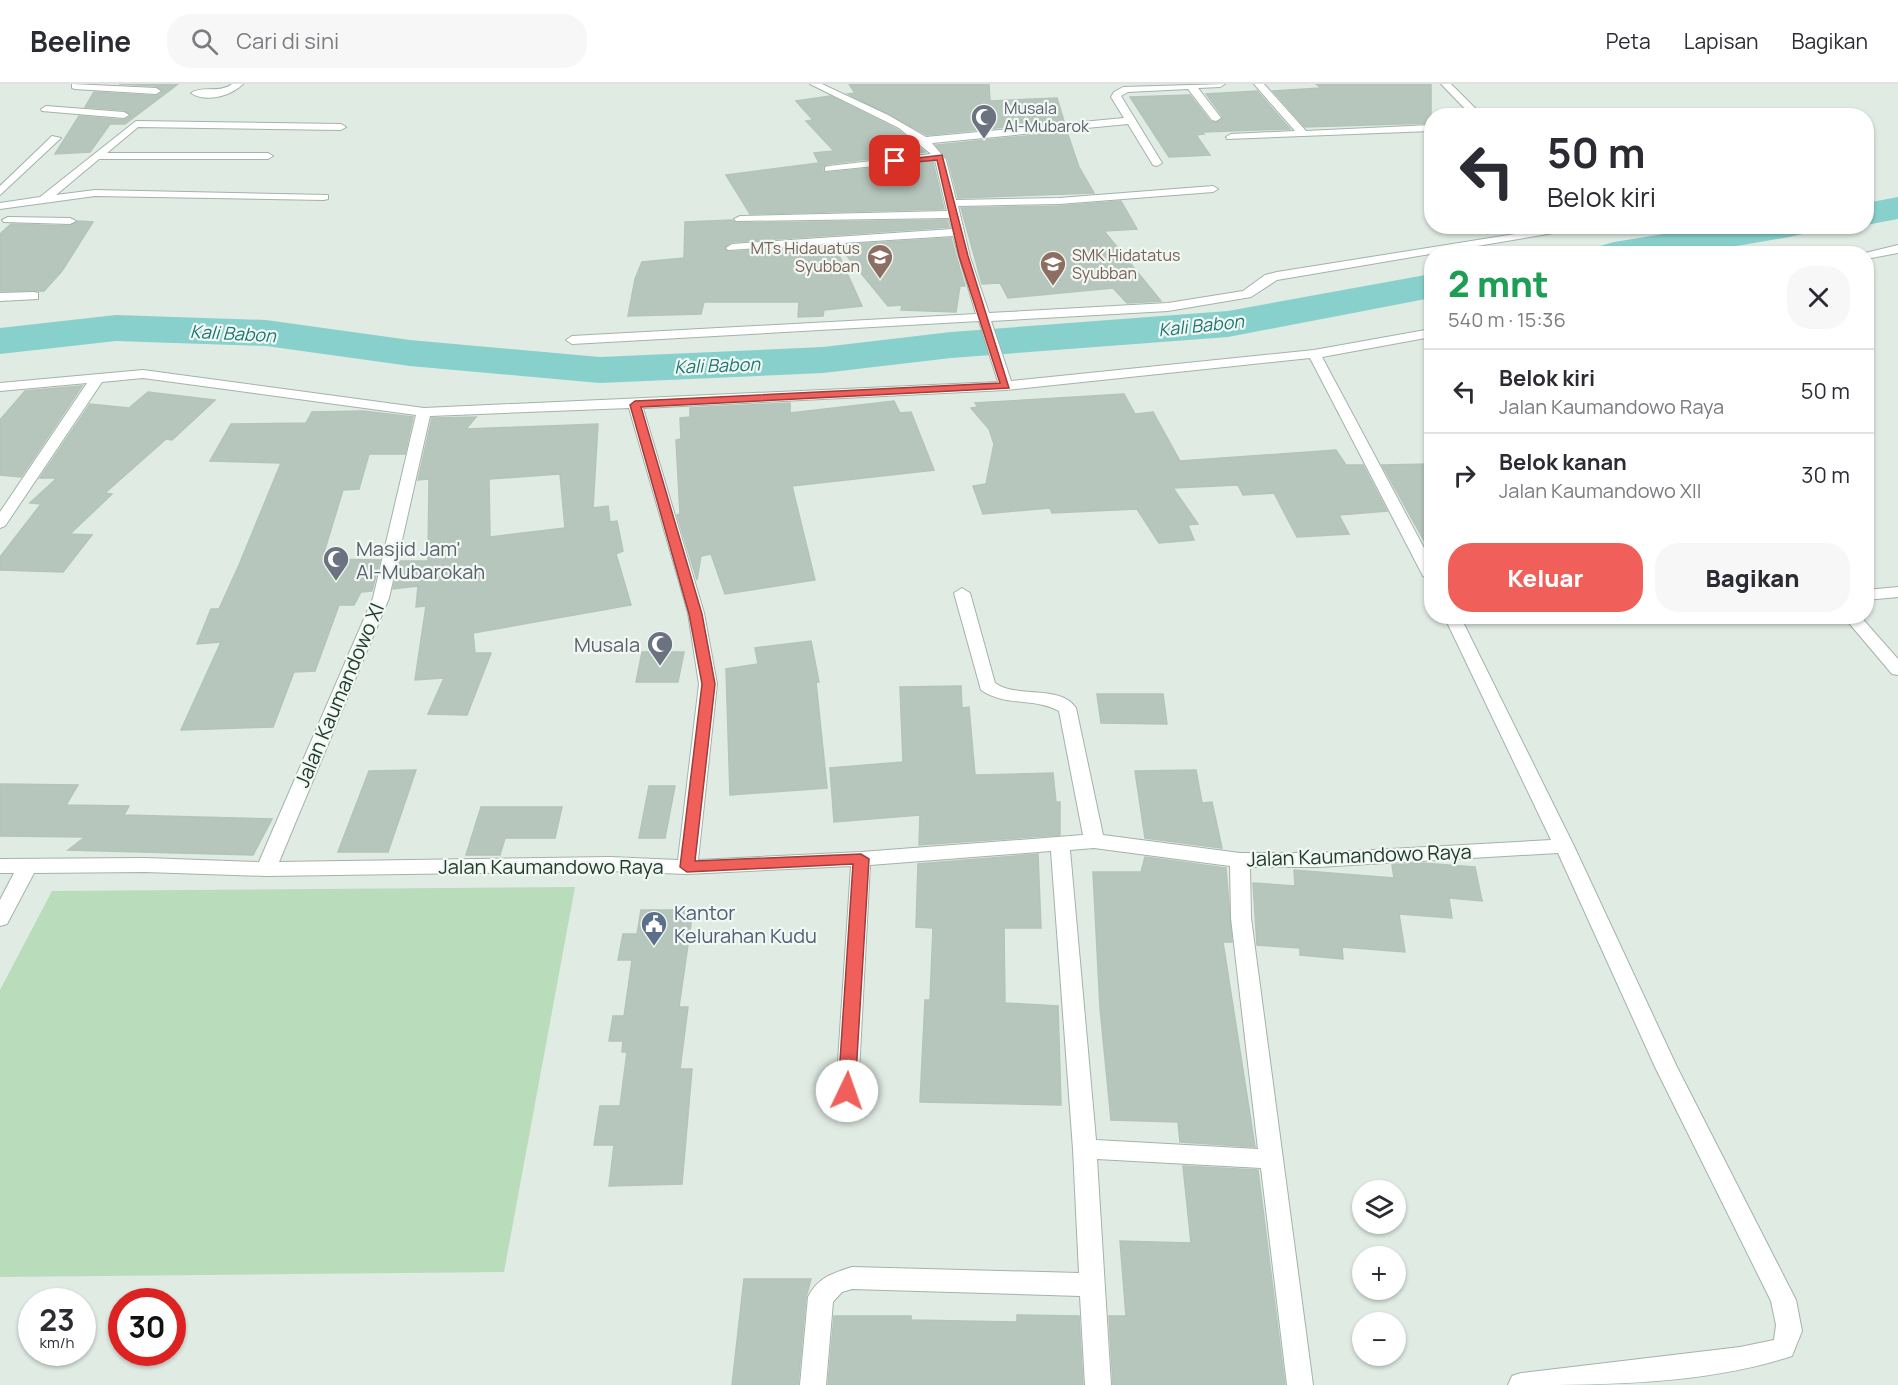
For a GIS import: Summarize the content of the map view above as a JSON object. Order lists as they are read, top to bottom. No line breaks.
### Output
{"streets":{"street":["Jalan Kaumandowo XI","Jalan Kaumandowo Raya"]},"crossings":[["Jalan Kaumandowo XI","Jalan Kaumandowo Raya"]],"water":["Kali Babon"],"places":{"mosque":["Musala Al-Mubarok","Masjid Jam' Al-Mubarokah","Musala"],"school or university":["MTs Hidauatus Syubban","SMK Hidatatus Syubban"],"public building":["Kantor Kelurahan Kudu"]},"page":{"header":"Beeline","search":"Cari di sini","nav":["Peta","Lapisan","Bagikan"],"turn":["50 m","Belok kiri"],"heading":["2 mnt","540 m · 15:36"],"list":[{"name":"Belok kiri","note":"Jalan Kaumandowo Raya","value":"50 m"},{"name":"Belok kanan","note":"Jalan Kaumandowo XII","value":"30 m"}],"buttons":["Keluar","Bagikan"],"map_buttons":["+","−"],"speed":"23 km/h","limit":"30"}}
